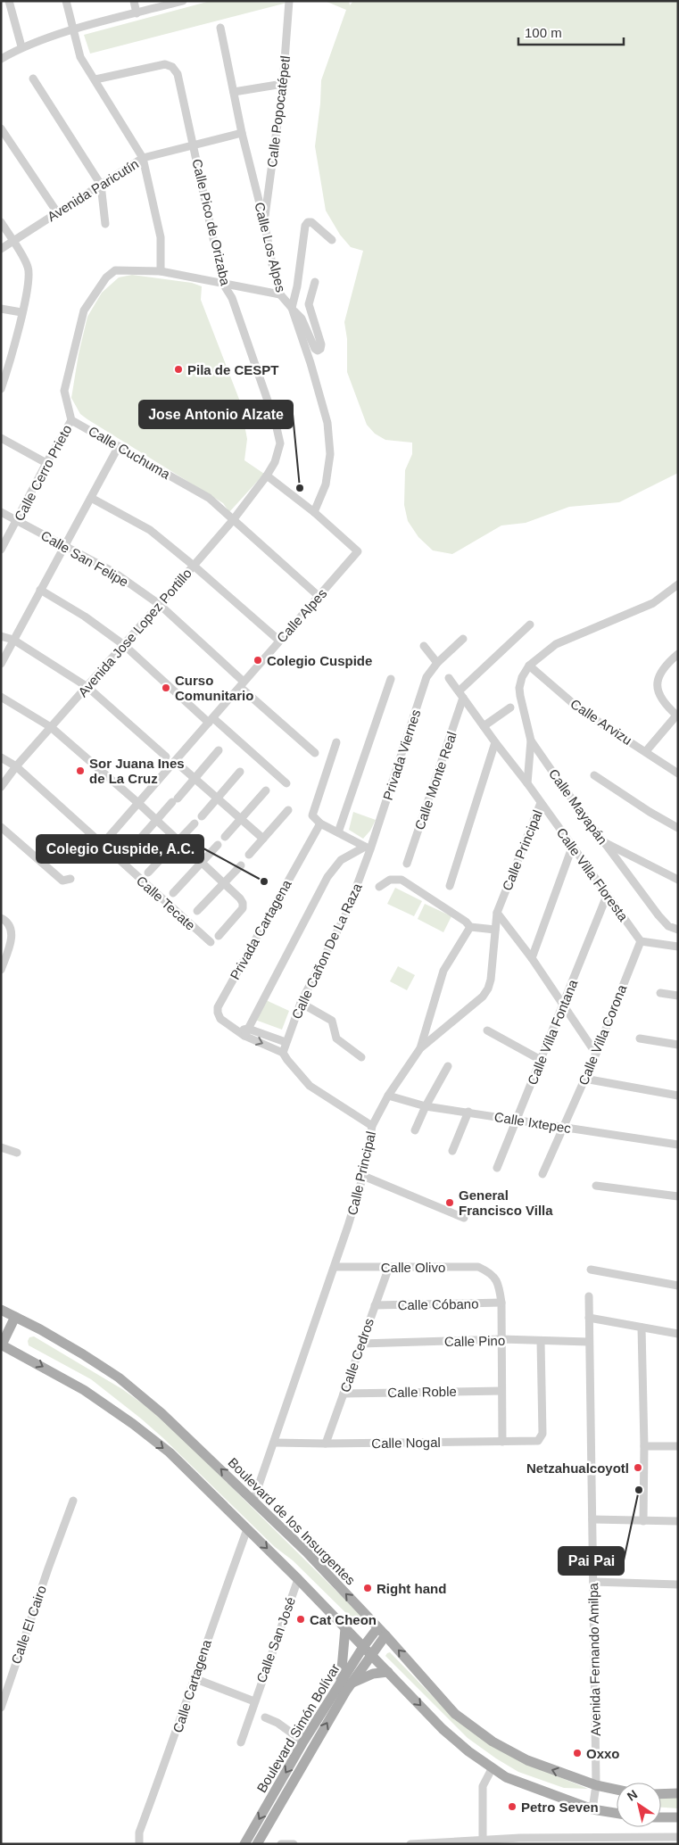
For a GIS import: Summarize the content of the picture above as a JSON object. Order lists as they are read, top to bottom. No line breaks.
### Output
{"streets":{"main road":["Boulevard de los Insurgentes","Boulevard Simón Bolívar"],"street":["Calle Popocatépetl","Avenida Paricutín","Calle Pico de Orizaba","Calle Los Alpes","Calle Cuchuma","Calle Cerro Prieto","Calle San Felipe","Calle Alpes","Avenida Jose Lopez Portillo","Calle Arvizu","Privada Viernes","Calle Monte Real","Calle Mayapán","Calle Principal","Calle Villa Floresta","Calle Tecate","Privada Cartagena","Calle Cañon De La Raza","Calle Villa Fontana","Calle Villa Corona","Calle Ixtepec","Calle Olivo","Calle Cóbano","Calle Pino","Calle Cedros","Calle Roble","Calle Nogal","Calle El Cairo","Calle San José","Avenida Fernando Amilpa","Calle Cartagena"]},"crossings":[["Calle Popocatépetl","Calle Los Alpes"],["Avenida Paricutín","Calle Pico de Orizaba"],["Avenida Paricutín","Calle Los Alpes"],["Calle Pico de Orizaba","Avenida Jose Lopez Portillo"],["Calle Los Alpes","Calle Alpes"],["Calle Cuchuma","Calle Cerro Prieto"],["Calle Cuchuma","Calle Alpes"],["Calle Cuchuma","Avenida Jose Lopez Portillo"],["Calle Cerro Prieto","Calle San Felipe"],["Calle San Felipe","Calle Alpes"],["Calle San Felipe","Avenida Jose Lopez Portillo"],["Calle Alpes","Calle Tecate"],["Avenida Jose Lopez Portillo","Calle Tecate"],["Calle Arvizu","Calle Mayapán"],["Privada Viernes","Calle Cañon De La Raza"],["Calle Monte Real","Calle Villa Floresta"],["Calle Principal","Calle Villa Floresta"],["Calle Principal","Calle Ixtepec"],["Calle Principal","Calle Olivo"],["Calle Principal","Calle Nogal"],["Calle Principal","Boulevard de los Insurgentes"],["Calle Villa Floresta","Calle Villa Fontana"],["Calle Villa Floresta","Calle Villa Corona"],["Privada Cartagena","Calle Cañon De La Raza"],["Calle Villa Fontana","Calle Ixtepec"],["Calle Villa Corona","Calle Ixtepec"],["Calle Olivo","Calle Cóbano"],["Calle Olivo","Calle Cedros"],["Calle Cóbano","Calle Cedros"],["Calle Pino","Calle Cedros"],["Calle Pino","Calle Nogal"],["Calle Pino","Avenida Fernando Amilpa"],["Calle Cedros","Calle Roble"],["Calle Cedros","Calle Nogal"],["Boulevard de los Insurgentes","Avenida Fernando Amilpa"],["Boulevard de los Insurgentes","Boulevard Simón Bolívar"]],"places":["Pila de CESPT","Jose Antonio Alzate","Colegio Cuspide","Curso Comunitario","Sor Juana Ines de La Cruz","Colegio Cuspide, A.C.","General Francisco Villa","Netzahualcoyotl","Pai Pai","Right hand","Cat Cheon","Oxxo","Petro Seven"],"scale_bar":"100 m","north":"top left"}
